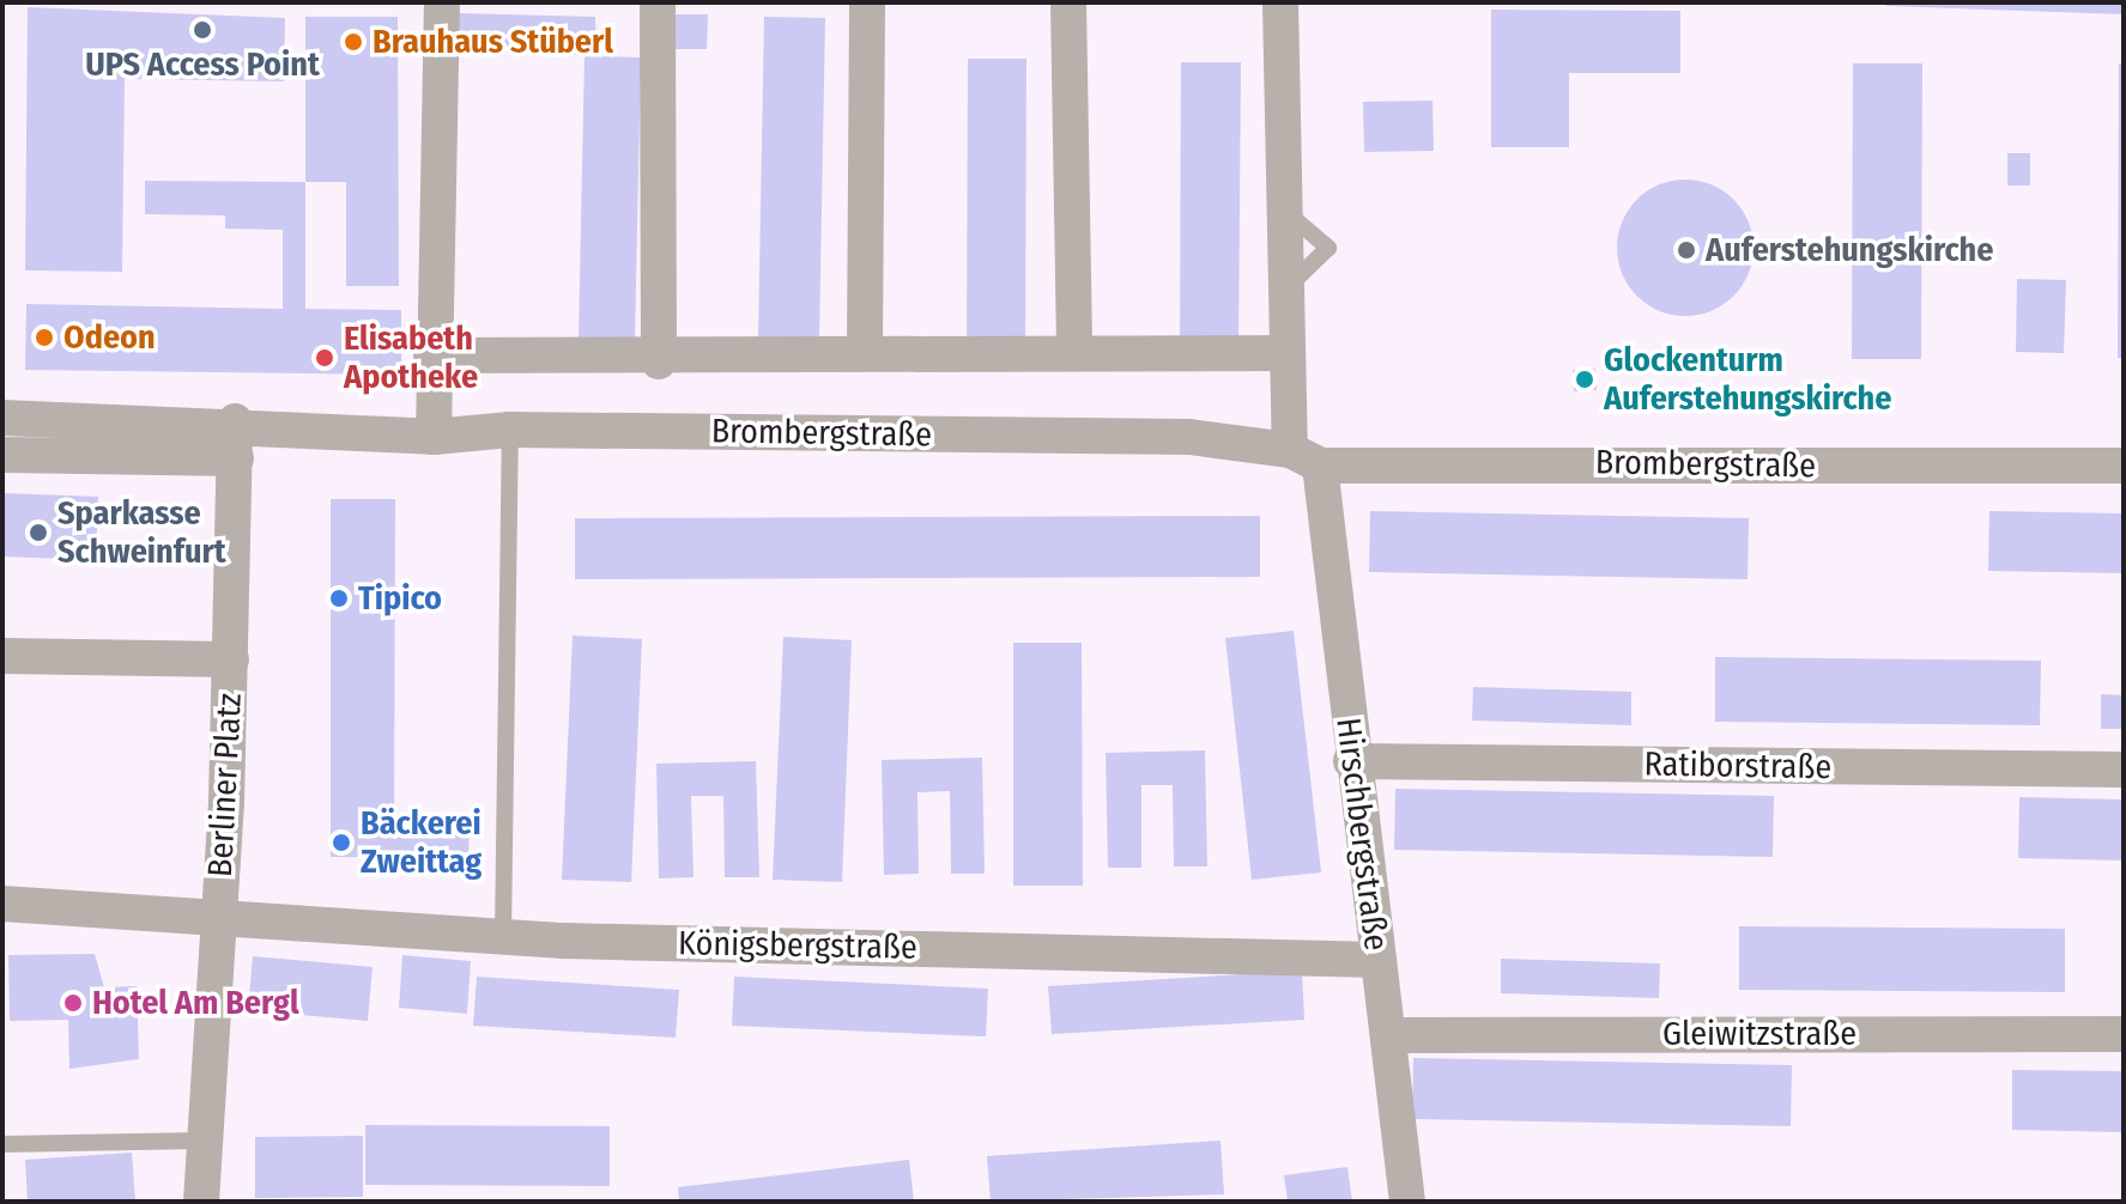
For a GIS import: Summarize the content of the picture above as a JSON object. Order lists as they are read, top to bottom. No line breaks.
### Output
{"streets":{"street":["Brombergstraße","Ratiborstraße","Berliner Platz","Hirschbergstraße","Königsbergstraße","Gleiwitzstraße"]},"crossings":[["Brombergstraße","Hirschbergstraße"],["Ratiborstraße","Hirschbergstraße"],["Berliner Platz","Königsbergstraße"],["Hirschbergstraße","Königsbergstraße"],["Hirschbergstraße","Gleiwitzstraße"]],"places":["UPS Access Point","Brauhaus Stüberl","Auferstehungskirche","Odeon","Elisabeth Apotheke","Glockenturm Auferstehungskirche","Sparkasse Schweinfurt","Tipico","Bäckerei Zweittag","Hotel Am Bergl"]}
